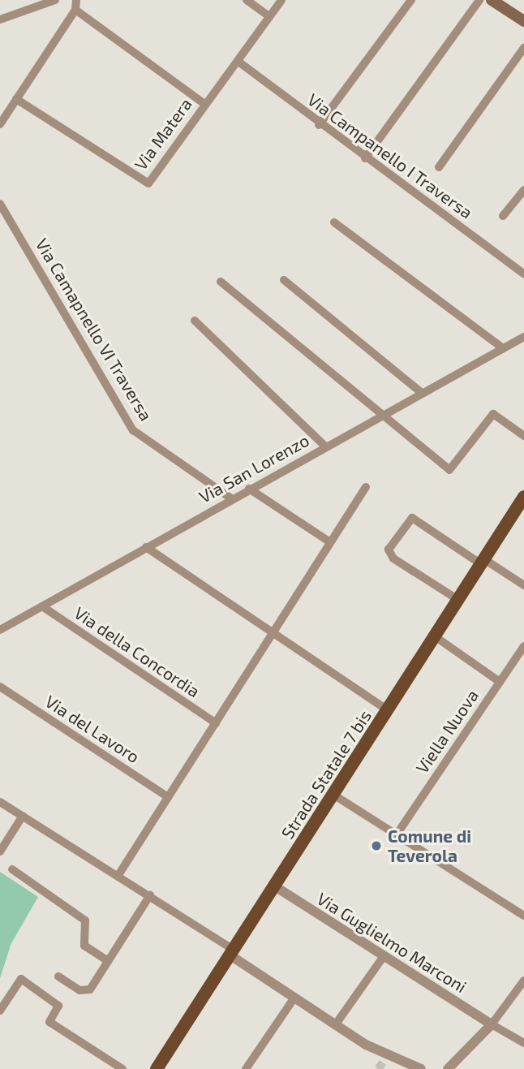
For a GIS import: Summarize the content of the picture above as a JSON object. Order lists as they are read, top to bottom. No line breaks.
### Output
{"streets":{"main road":["Strada Statale 7 bis"],"street":["Via Matera","Via Campanello I Traversa","Via Camapnello VI Traversa","Via San Lorenzo","Via della Concordia","Via del Lavoro","Viella Nuova","Via Guglielmo Marconi"]},"crossings":[["Via Matera","Via Campanello I Traversa"],["Via Camapnello VI Traversa","Via San Lorenzo"],["Via San Lorenzo","Via della Concordia"],["Strada Statale 7 bis","Via Guglielmo Marconi"]],"places":["Comune di Teverola"]}
